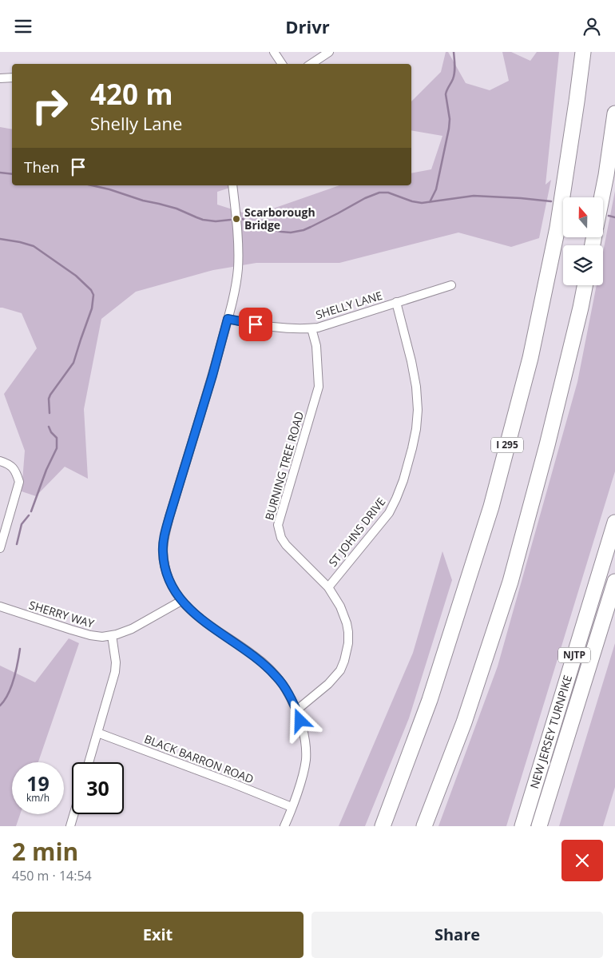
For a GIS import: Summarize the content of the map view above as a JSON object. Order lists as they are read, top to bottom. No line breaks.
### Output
{"streets":{"highway":["I 295","NJTP","NEW JERSEY TURNPIKE"],"street":["SHELLY LANE","BURNING TREE ROAD","ST JOHNS DRIVE","SHERRY WAY","BLACK BARRON ROAD"]},"crossings":[["SHELLY LANE","BURNING TREE ROAD"],["SHELLY LANE","ST JOHNS DRIVE"],["BURNING TREE ROAD","ST JOHNS DRIVE"]],"places":["Scarborough Bridge"],"north":"top","page":{"header":"Drivr","turn":["420 m","Shelly Lane"],"then":"Then","speed":"19 km/h","limit":"30","heading":["2 min","450 m · 14:54"],"buttons":["Exit","Share"]}}
